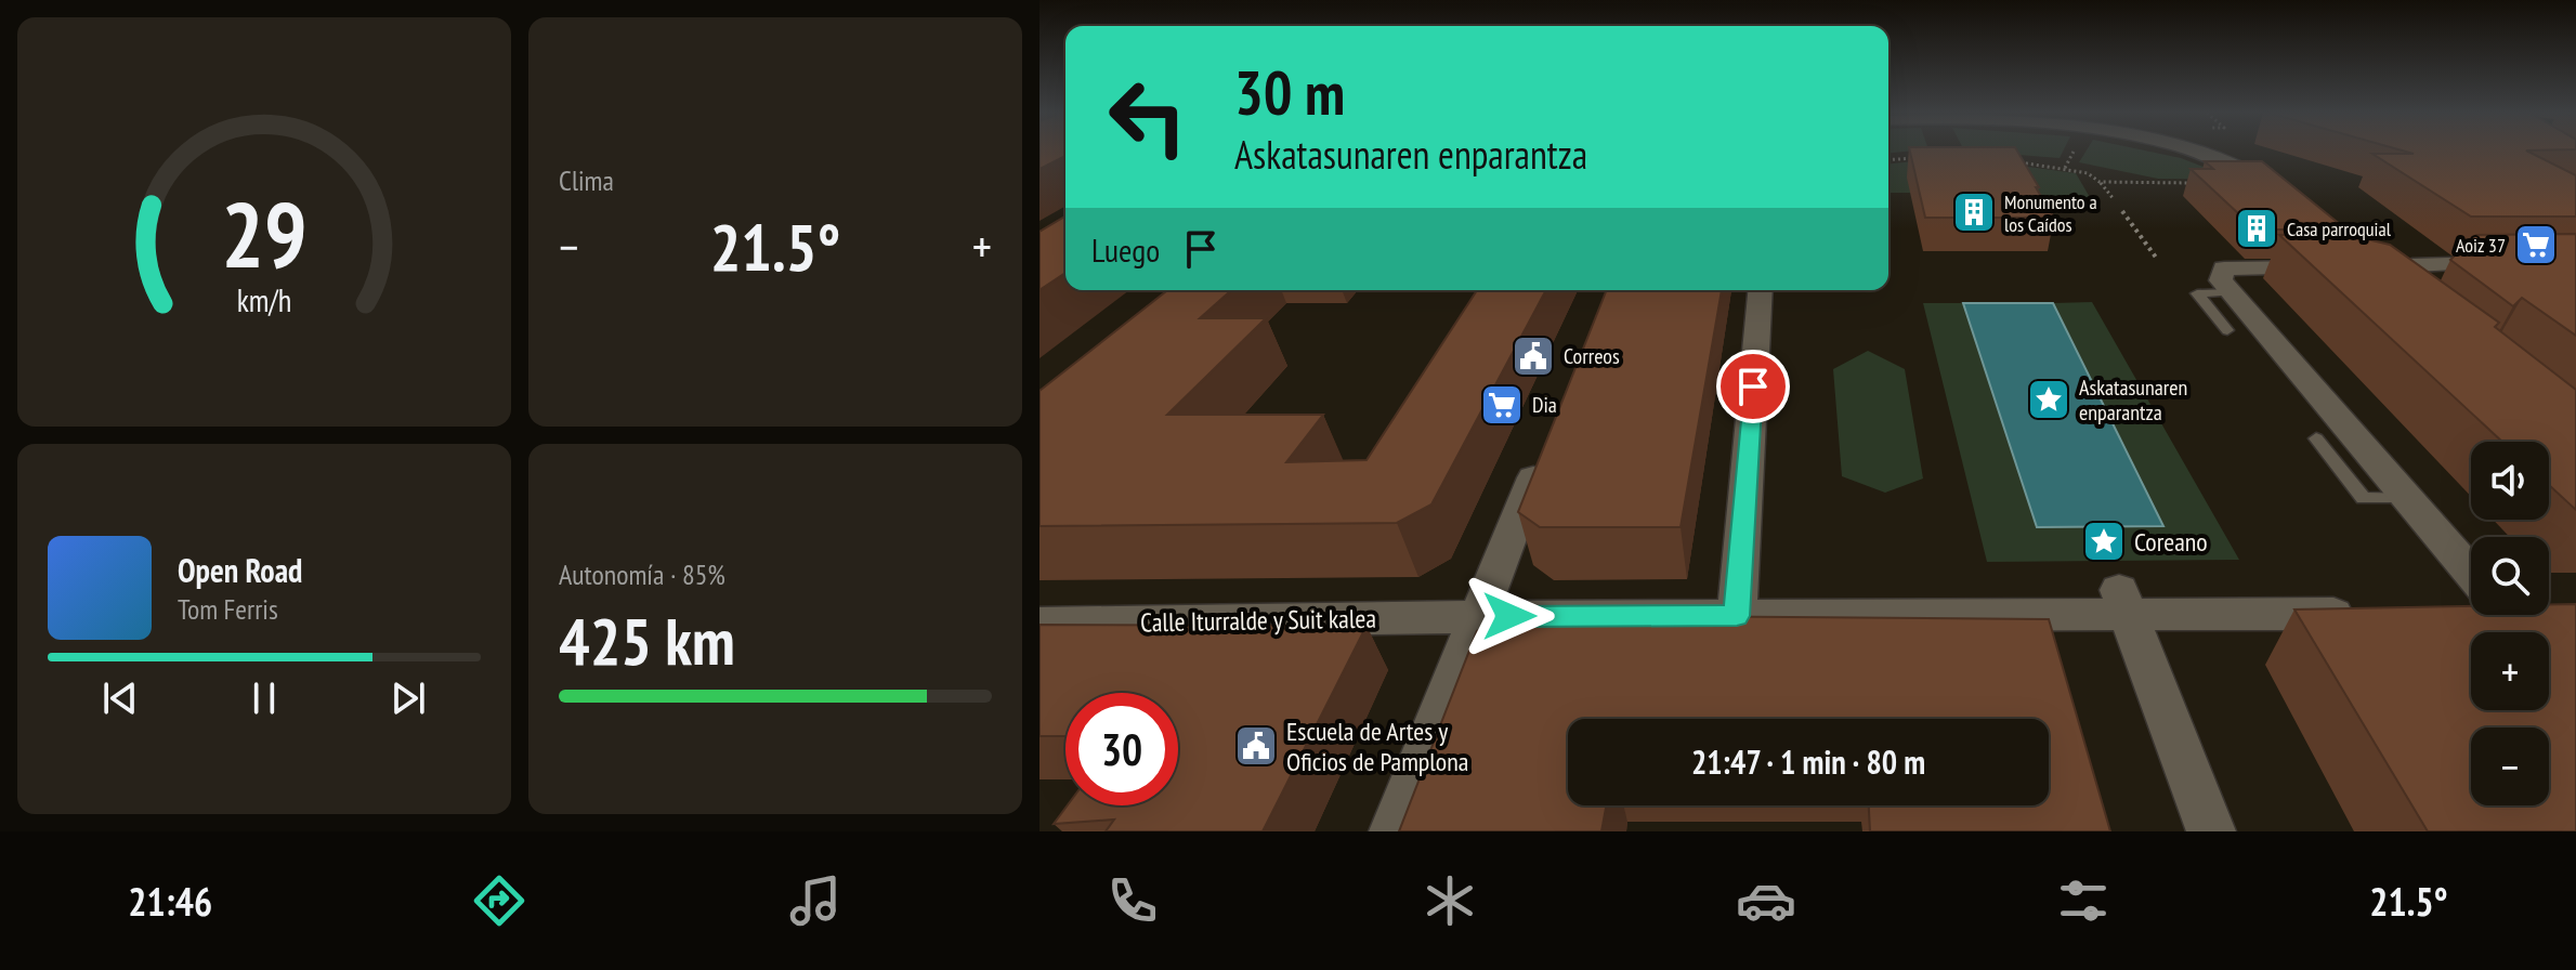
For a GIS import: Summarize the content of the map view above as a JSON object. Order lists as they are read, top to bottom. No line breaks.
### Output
{"streets":{"street":["Calle Iturralde y Suit kalea"]},"places":{"building":["Monumento a los Caídos","Casa parroquial"],"supermarket":["Aoiz 37","Dia"],"public building":["Correos","Escuela de Artes y Oficios de Pamplona"],"place":["Askatasunaren enparantza","Coreano"]},"page":{"tile":["Clima",["Autonomía · 85%","425 km"]],"turn":["30 m","Askatasunaren enparantza"],"then":"Luego","heat":["−","21.5°","+"],"map_buttons":["+","−"],"song":["Open Road","Tom Ferris"],"limit":"30","trip":"21:47 · 1 min · 80 m","tabs":["21:46","21.5°"],"gauge":["29","km/h"]}}
